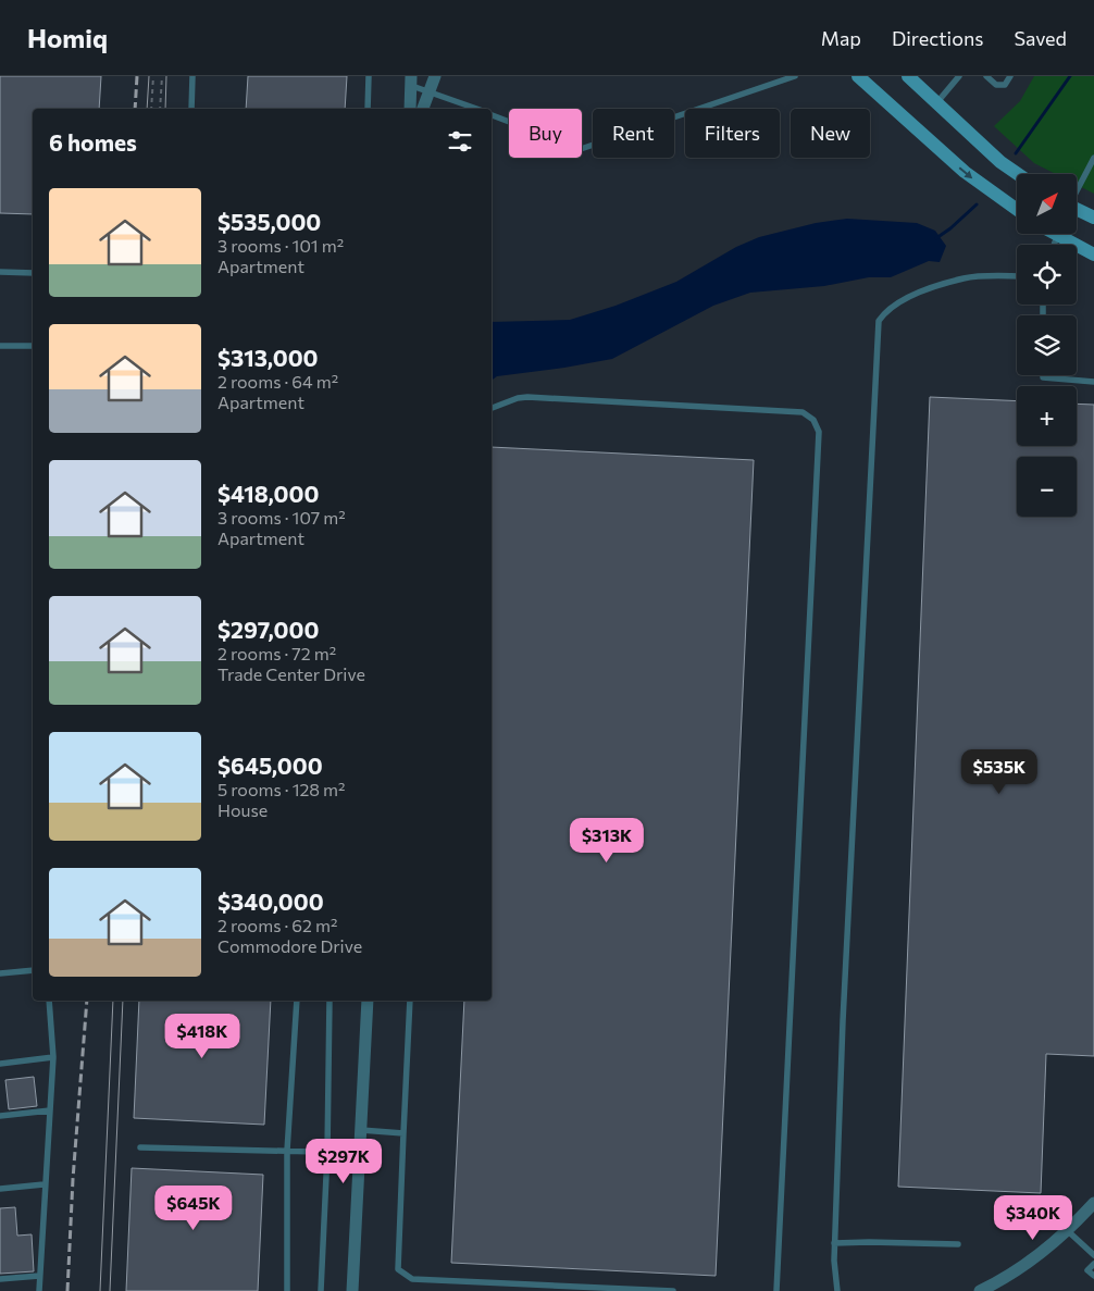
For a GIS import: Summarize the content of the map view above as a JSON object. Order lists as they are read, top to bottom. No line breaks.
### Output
{"north":"top right","page":{"header":"Homiq","nav":["Map","Directions","Saved"],"chip":["Buy","Rent","Filters","New"],"heading":"6 homes","map_buttons":["+","−"],"list":[{"name":"$535,000","note":"3 rooms · 101 m² · Apartment"},{"name":"$313,000","note":"2 rooms · 64 m² · Apartment"},{"name":"$418,000","note":"3 rooms · 107 m² · Apartment"},{"name":"$297,000","note":"2 rooms · 72 m² · Trade Center Drive"},{"name":"$645,000","note":"5 rooms · 128 m² · House"},{"name":"$340,000","note":"2 rooms · 62 m² · Commodore Drive"}],"price":["$535K","$313K","$418K","$297K","$645K","$340K"]}}
